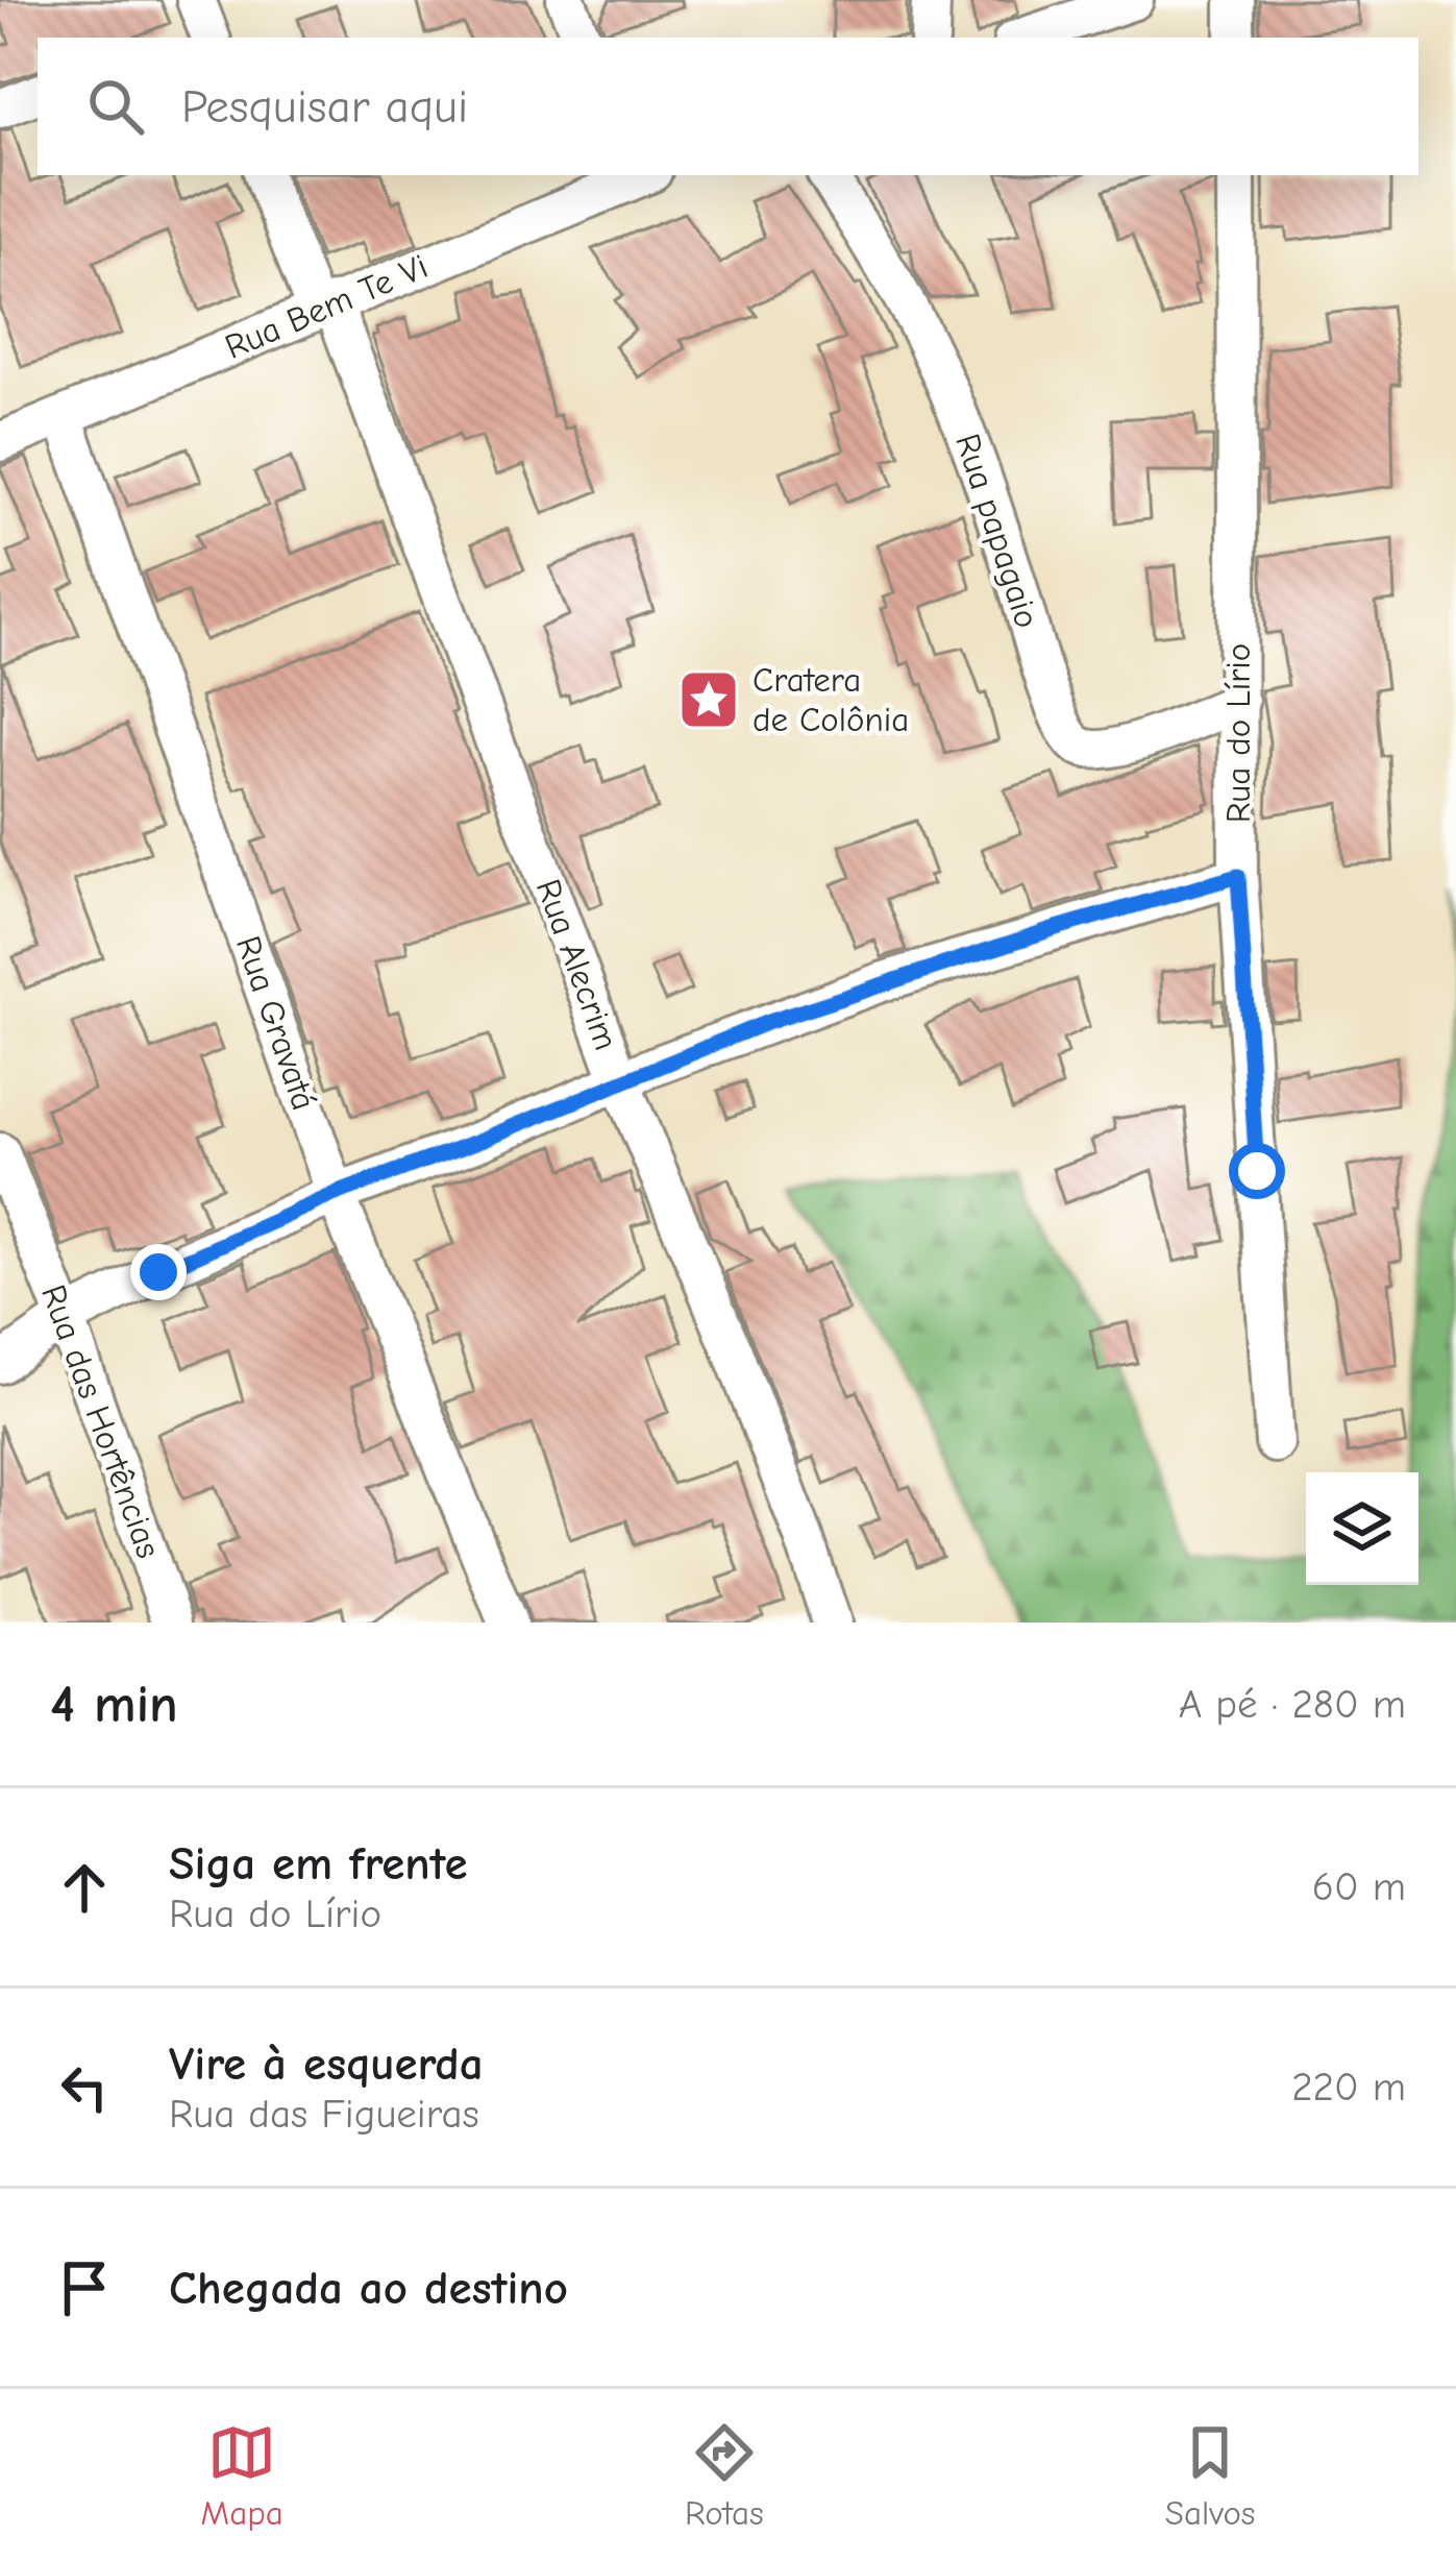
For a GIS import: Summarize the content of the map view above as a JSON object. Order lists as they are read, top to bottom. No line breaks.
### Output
{"streets":{"street":["Rua Bem Te Vi","Rua papagaio","Rua do Lírio","Rua Alecrim","Rua Gravatá","Rua das Hortências"]},"crossings":[["Rua Bem Te Vi","Rua Alecrim"],["Rua Bem Te Vi","Rua Gravatá"],["Rua papagaio","Rua do Lírio"]],"places":{"place":["Cratera de Colônia"]},"page":{"search":"Pesquisar aqui","heading":["4 min","A pé · 280 m"],"list":[["Siga em frente","Rua do Lírio","60 m"],["Vire à esquerda","Rua das Figueiras","220 m"],"Chegada ao destino"],"nav":["Mapa","Rotas","Salvos"]}}
